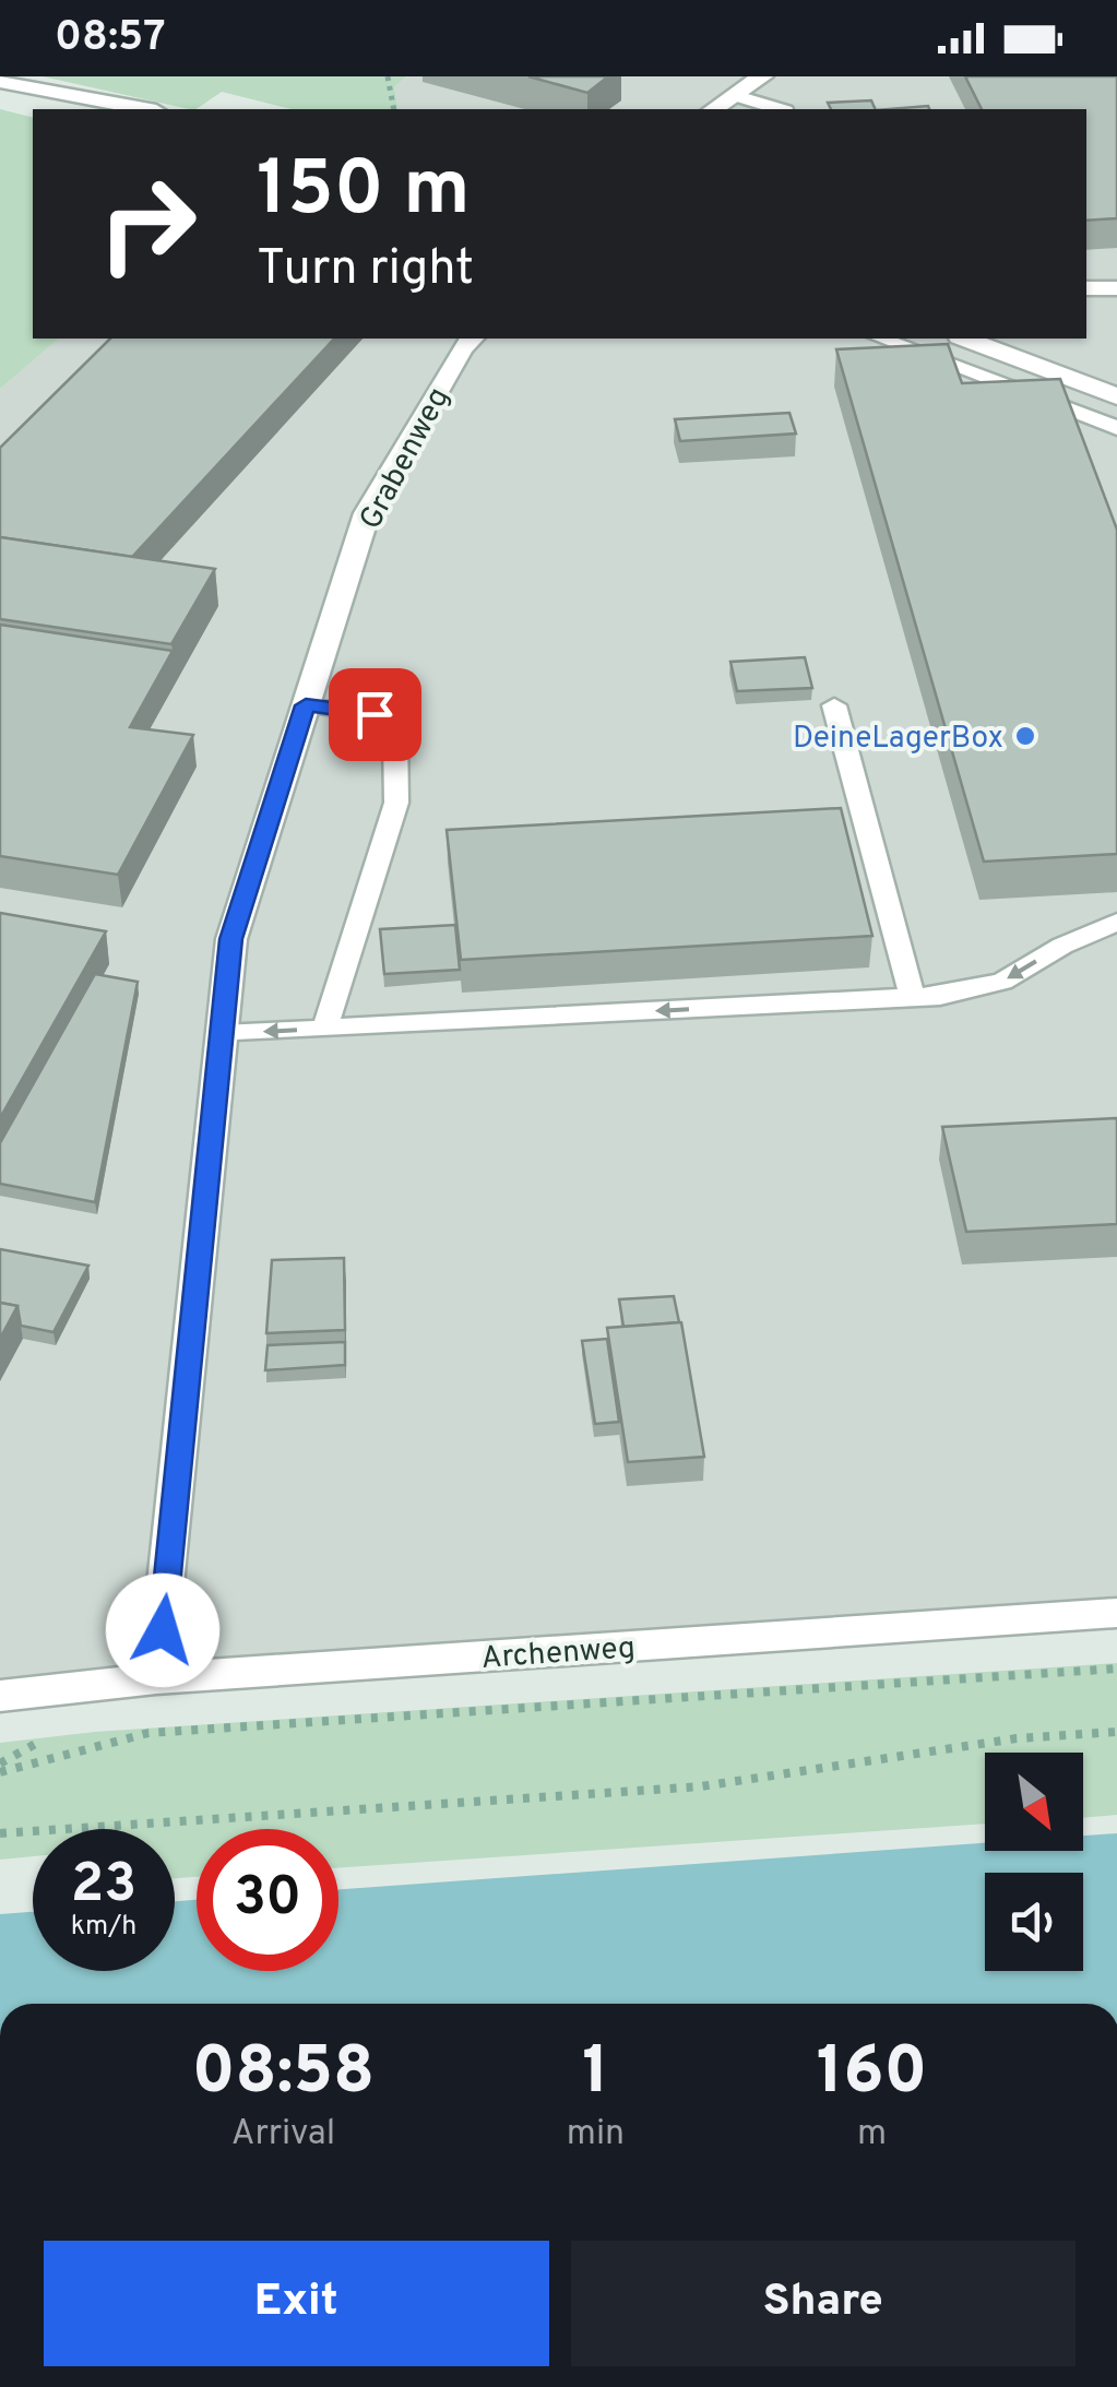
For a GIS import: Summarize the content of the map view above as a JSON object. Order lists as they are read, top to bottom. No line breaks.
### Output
{"streets":{"street":["Grabenweg","Archenweg"]},"crossings":[["Grabenweg","Archenweg"]],"places":["DeineLagerBox"],"north":"bottom right","page":{"status":"08:57","turn":["150 m","Turn right"],"speed":"23 km/h","limit":"30","eta":["08:58","Arrival","1","min","160","m"],"buttons":["Exit","Share"]}}
